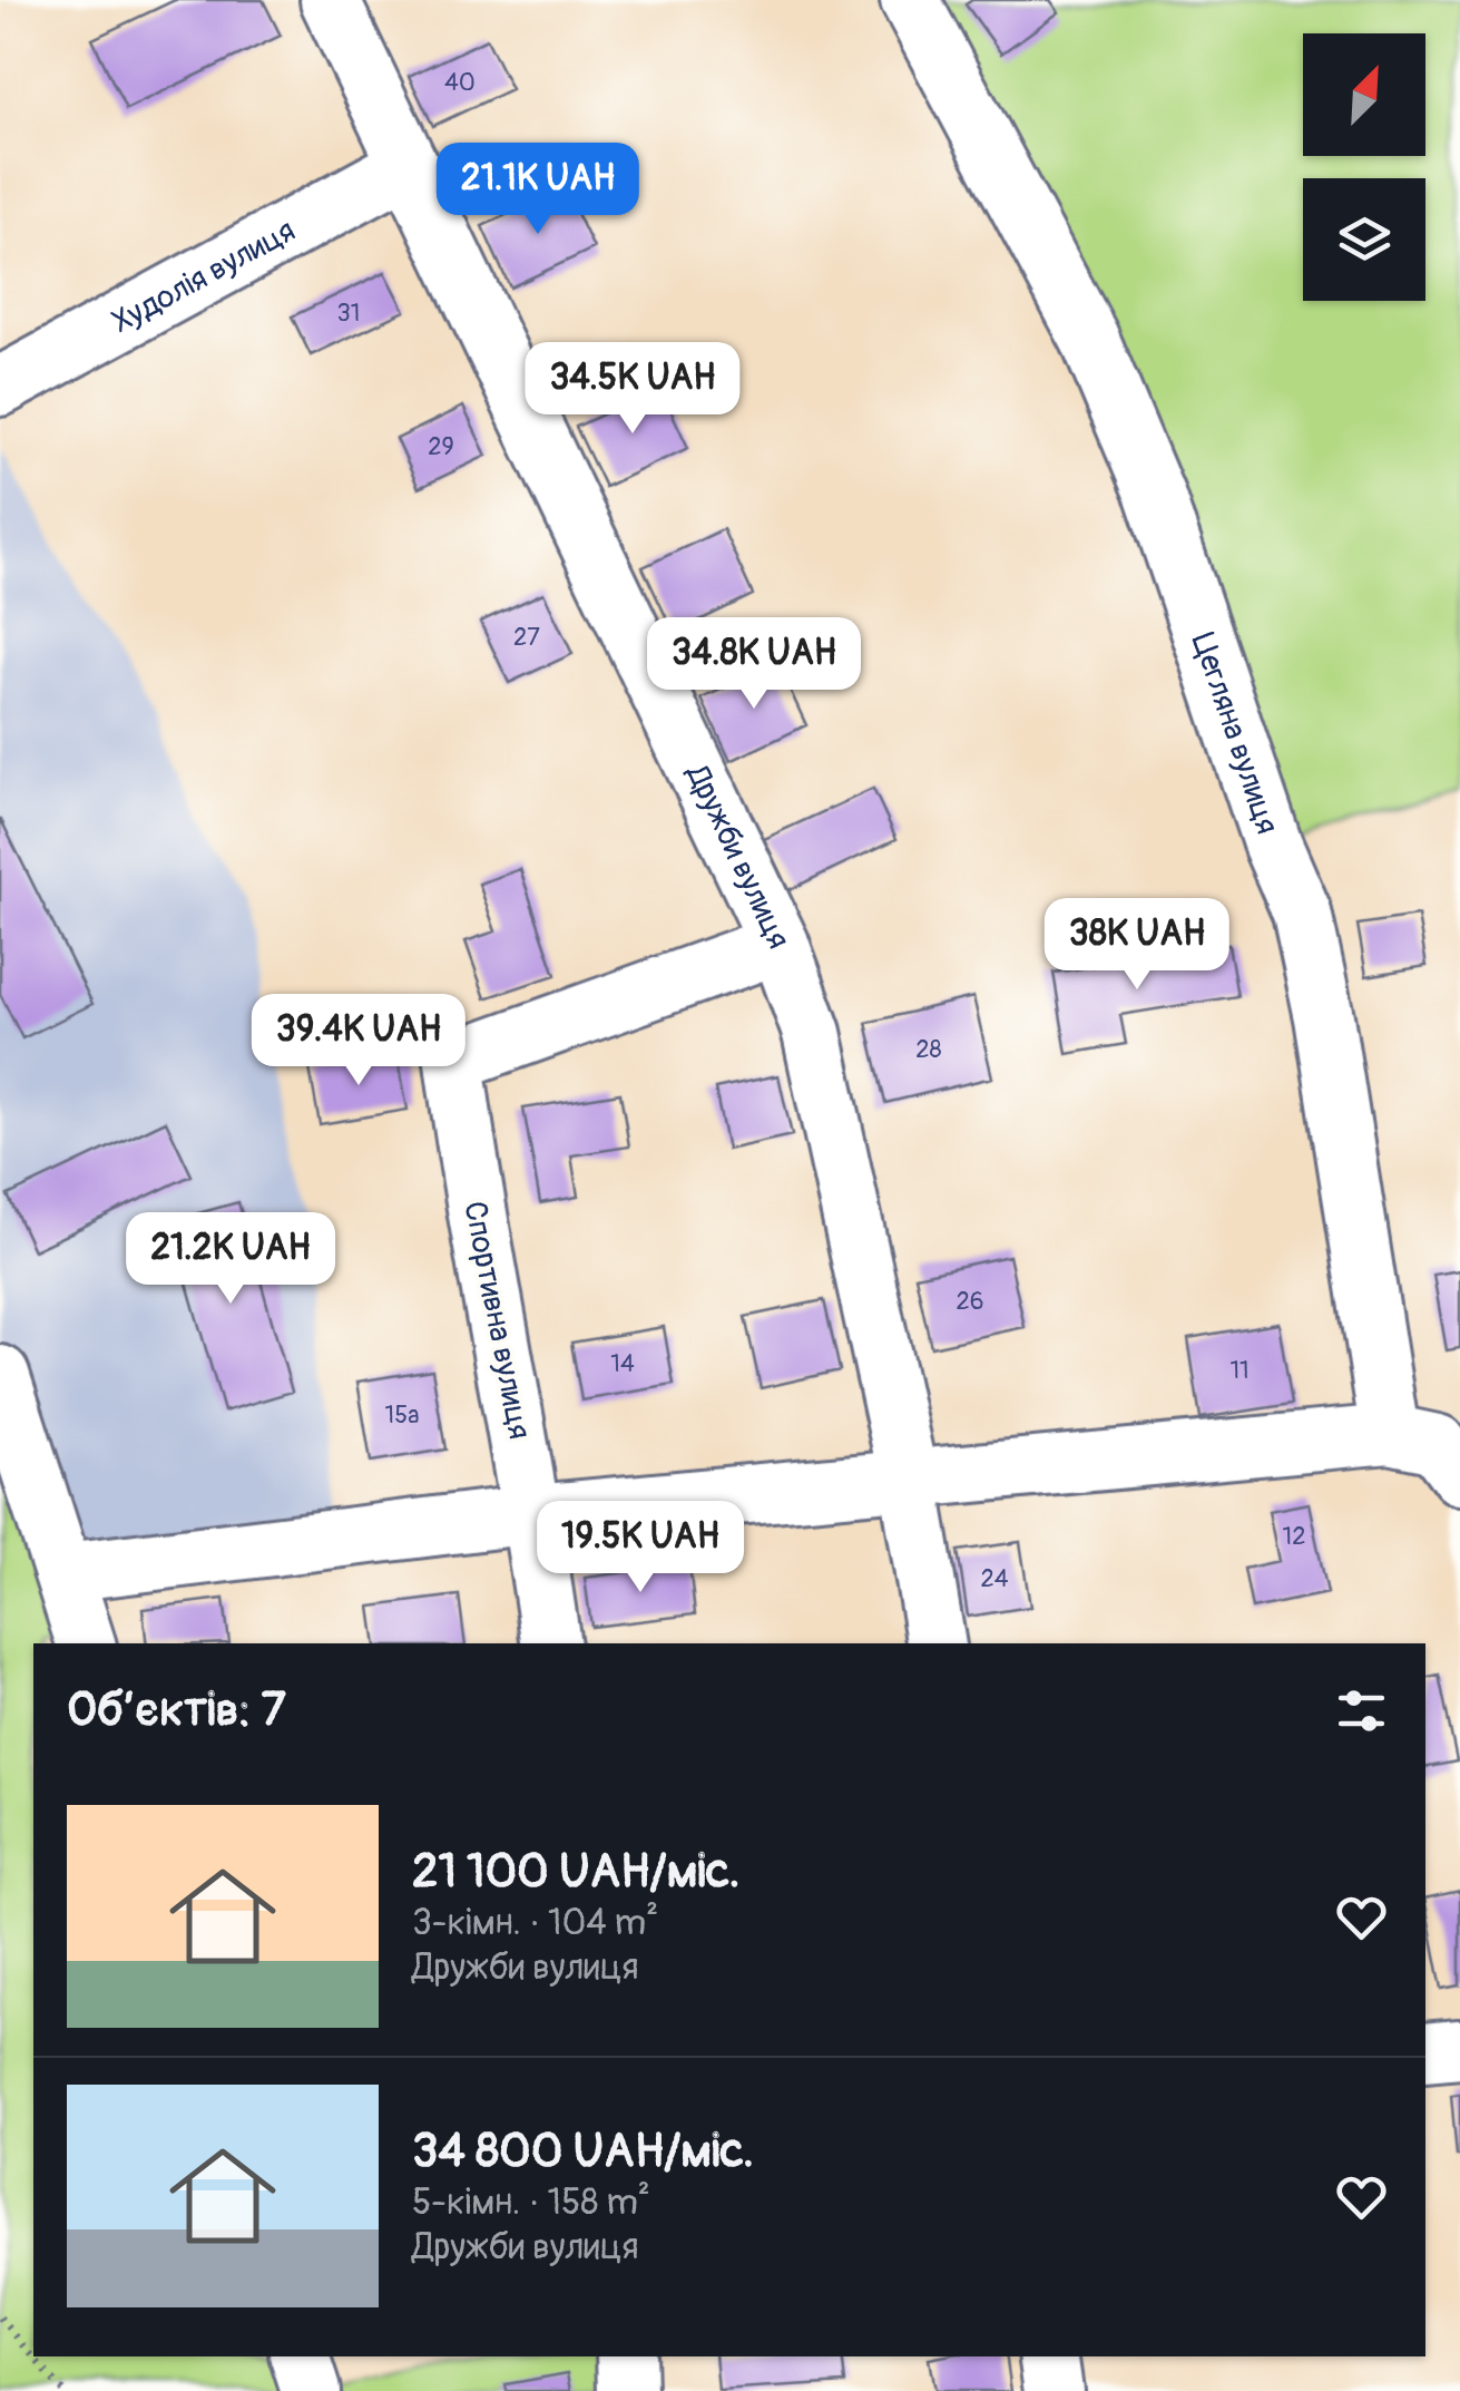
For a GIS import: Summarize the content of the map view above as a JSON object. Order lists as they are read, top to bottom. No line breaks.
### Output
{"streets":{"street":["Худолія вулиця","Цегляна вулиця","Дружби вулиця","Спортивна вулиця"]},"crossings":[["Худолія вулиця","Дружби вулиця"],["Дружби вулиця","Спортивна вулиця"]],"house_numbers":["40","31","29","27","28","26","14","11","15а","12","24"],"north":"top right","page":{"price":["21.1K UAH","34.5K UAH","34.8K UAH","38K UAH","39.4K UAH","21.2K UAH","19.5K UAH"],"heading":"Об’єктів: 7","list":[{"name":"21 100 UAH/міс.","note":"3-кімн. · 104 m² · Дружби вулиця"},{"name":"34 800 UAH/міс.","note":"5-кімн. · 158 m² · Дружби вулиця"}]}}
